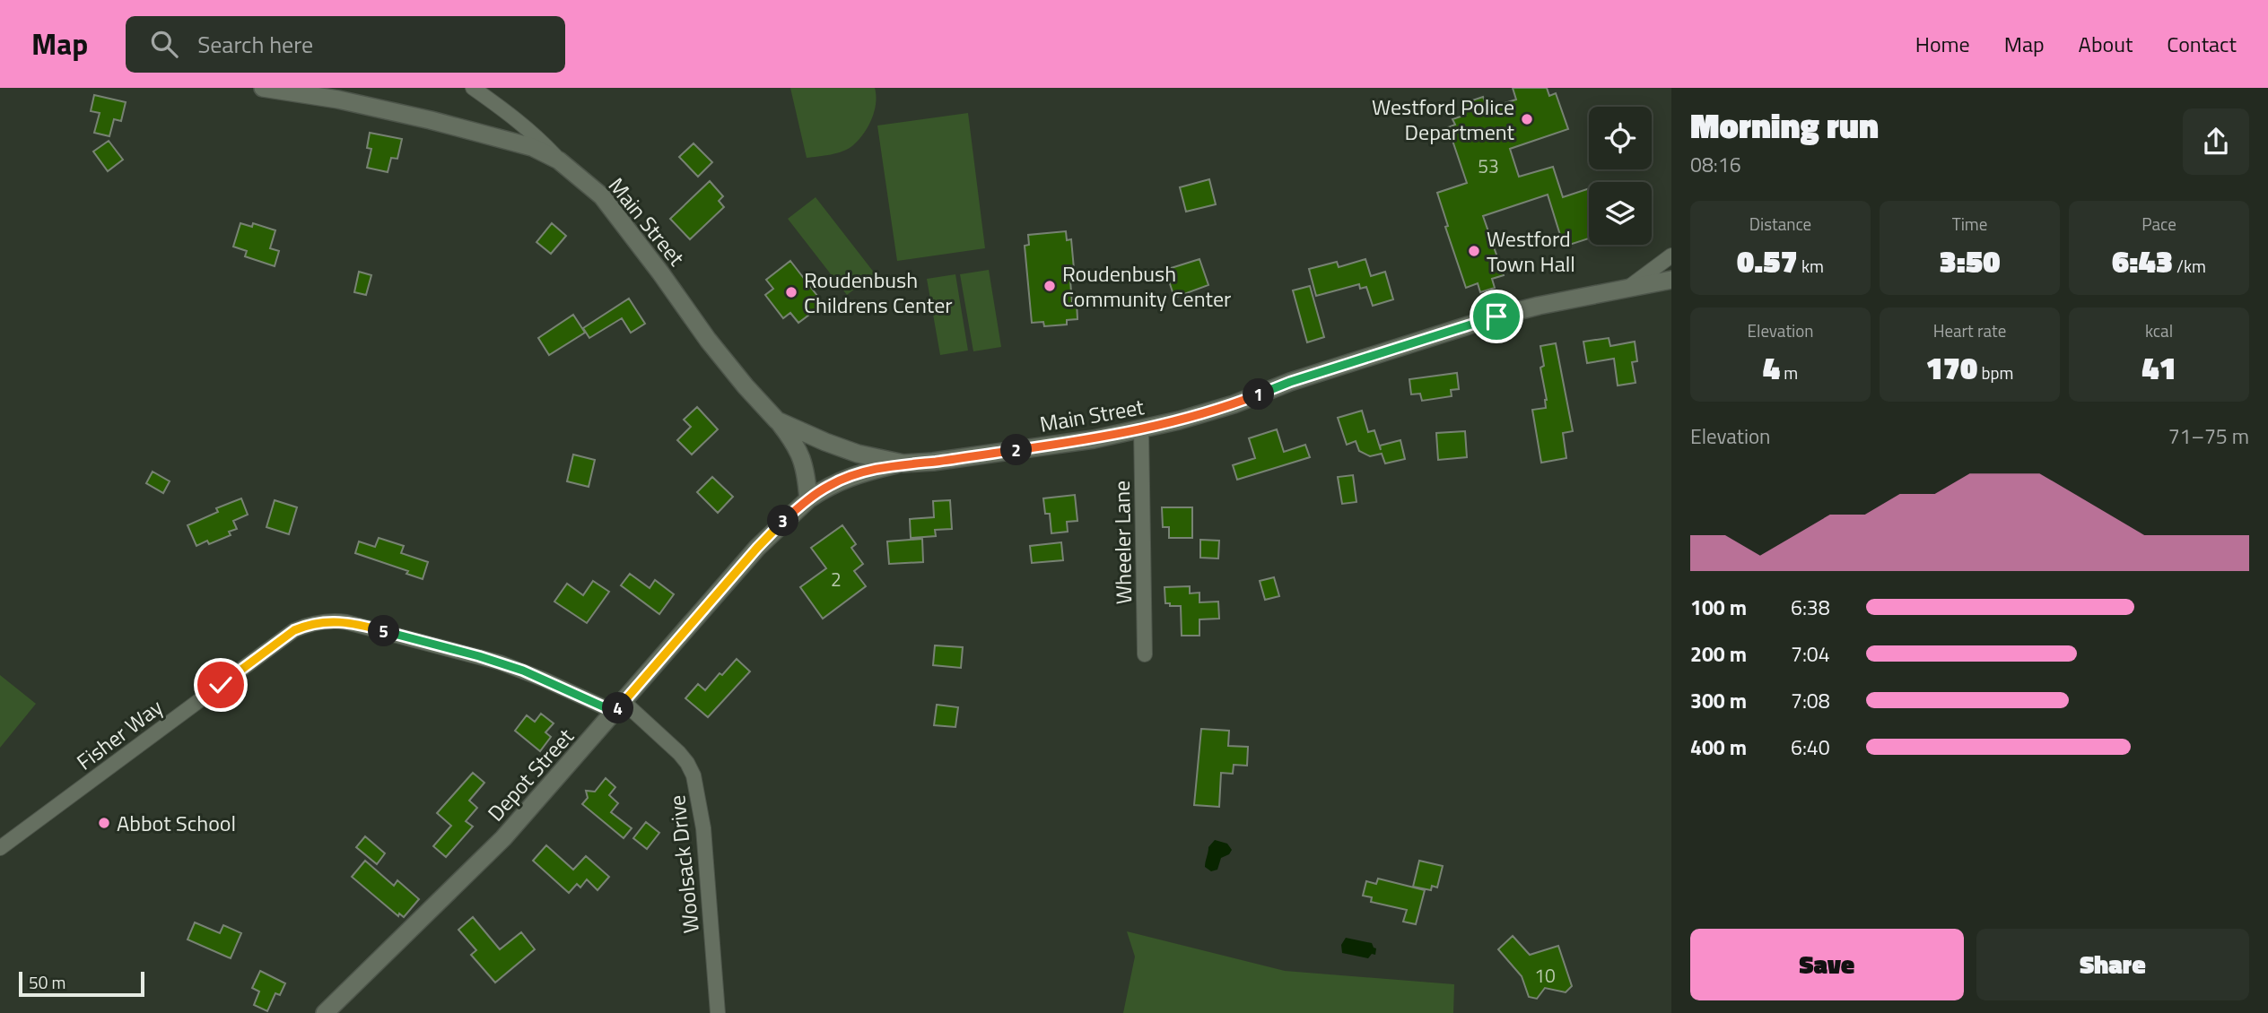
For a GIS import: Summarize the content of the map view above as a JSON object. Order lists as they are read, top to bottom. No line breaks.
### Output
{"streets":{"main road":["Main Street","Depot Street"],"street":["Wheeler Lane","Fisher Way","Woolsack Drive"]},"crossings":[["Main Street","Wheeler Lane"],["Main Street","Depot Street"],["Fisher Way","Depot Street"],["Fisher Way","Woolsack Drive"],["Depot Street","Woolsack Drive"]],"places":["Westford Police Department","Westford Town Hall","Roudenbush Community Center","Roudenbush Childrens Center","Abbot School"],"house_numbers":["53","2","10"],"scale_bar":"50 m","page":{"header":"Map","search":"Search here","nav":["Home","Map","About","Contact"],"heading":["Morning run","08:16"],"stats":[["Distance","0.57 km"],["Time","3:50"],["Pace","6:43 /km"],["Elevation","4 m"],["Heart rate","170 bpm"],["kcal","41"]],"pins":["1","2","3","5","4"],"chart":["Elevation","71–75 m"],"list":[{"name":"100 m","note":"6:38"},{"name":"200 m","note":"7:04"},{"name":"300 m","note":"7:08"},{"name":"400 m","note":"6:40"}],"buttons":["Save","Share"],"scale":"50 m"}}
